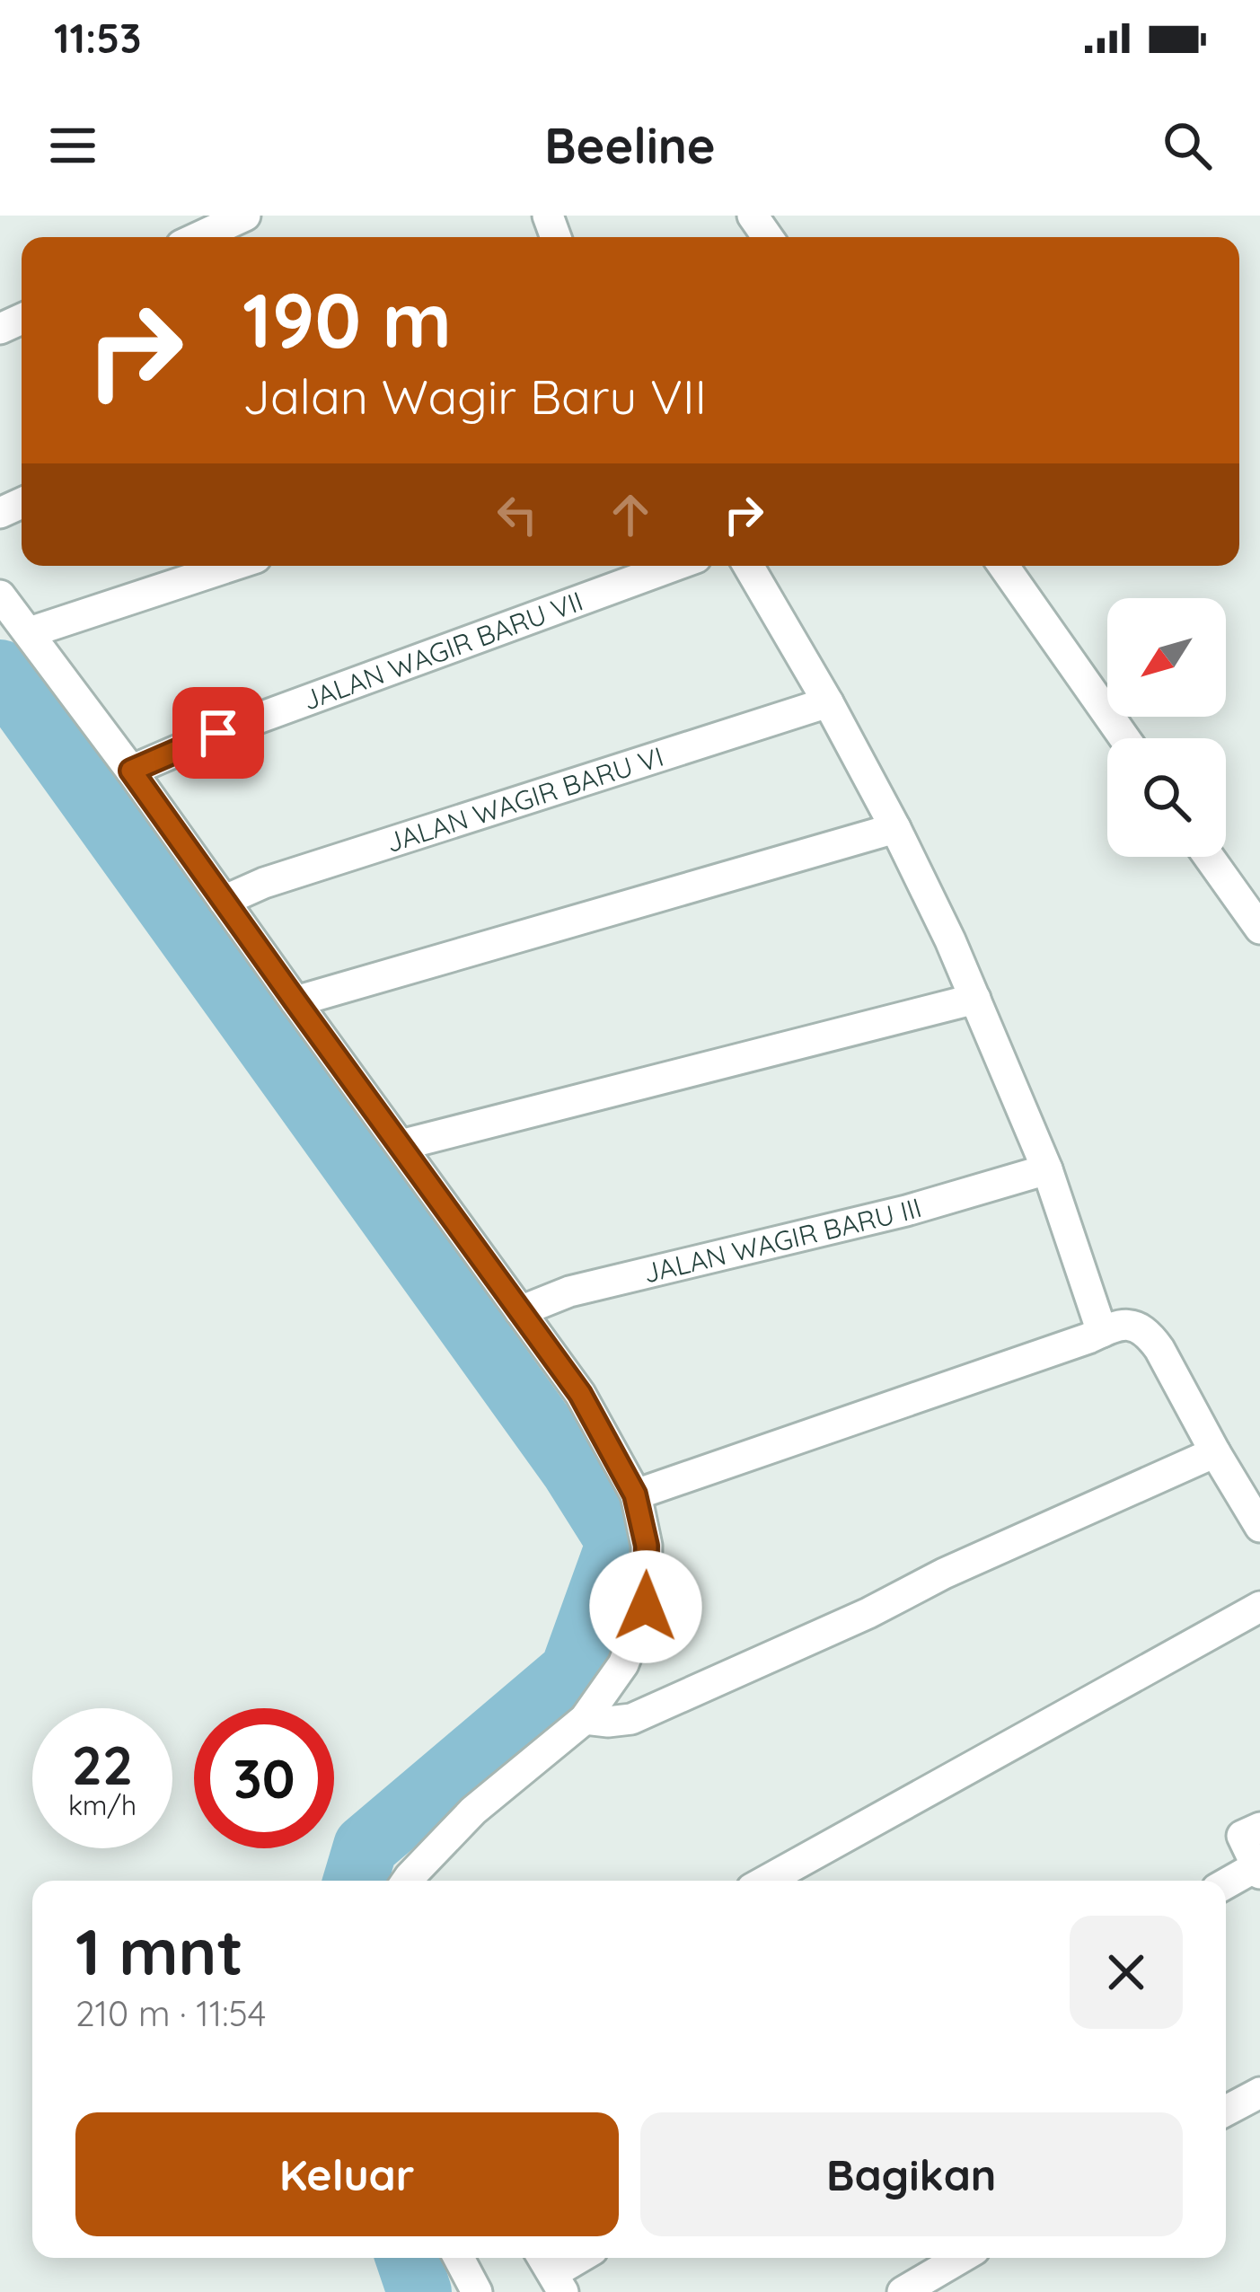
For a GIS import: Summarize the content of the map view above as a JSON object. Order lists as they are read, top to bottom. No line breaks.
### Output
{"streets":{"street":["JALAN WAGIR BARU VII","JALAN WAGIR BARU VI","JALAN WAGIR BARU III"]},"north":"bottom left","page":{"status":"11:53","header":"Beeline","turn":["190 m","Jalan Wagir Baru VII"],"speed":"22 km/h","limit":"30","heading":["1 mnt","210 m · 11:54"],"buttons":["Keluar","Bagikan"]}}
